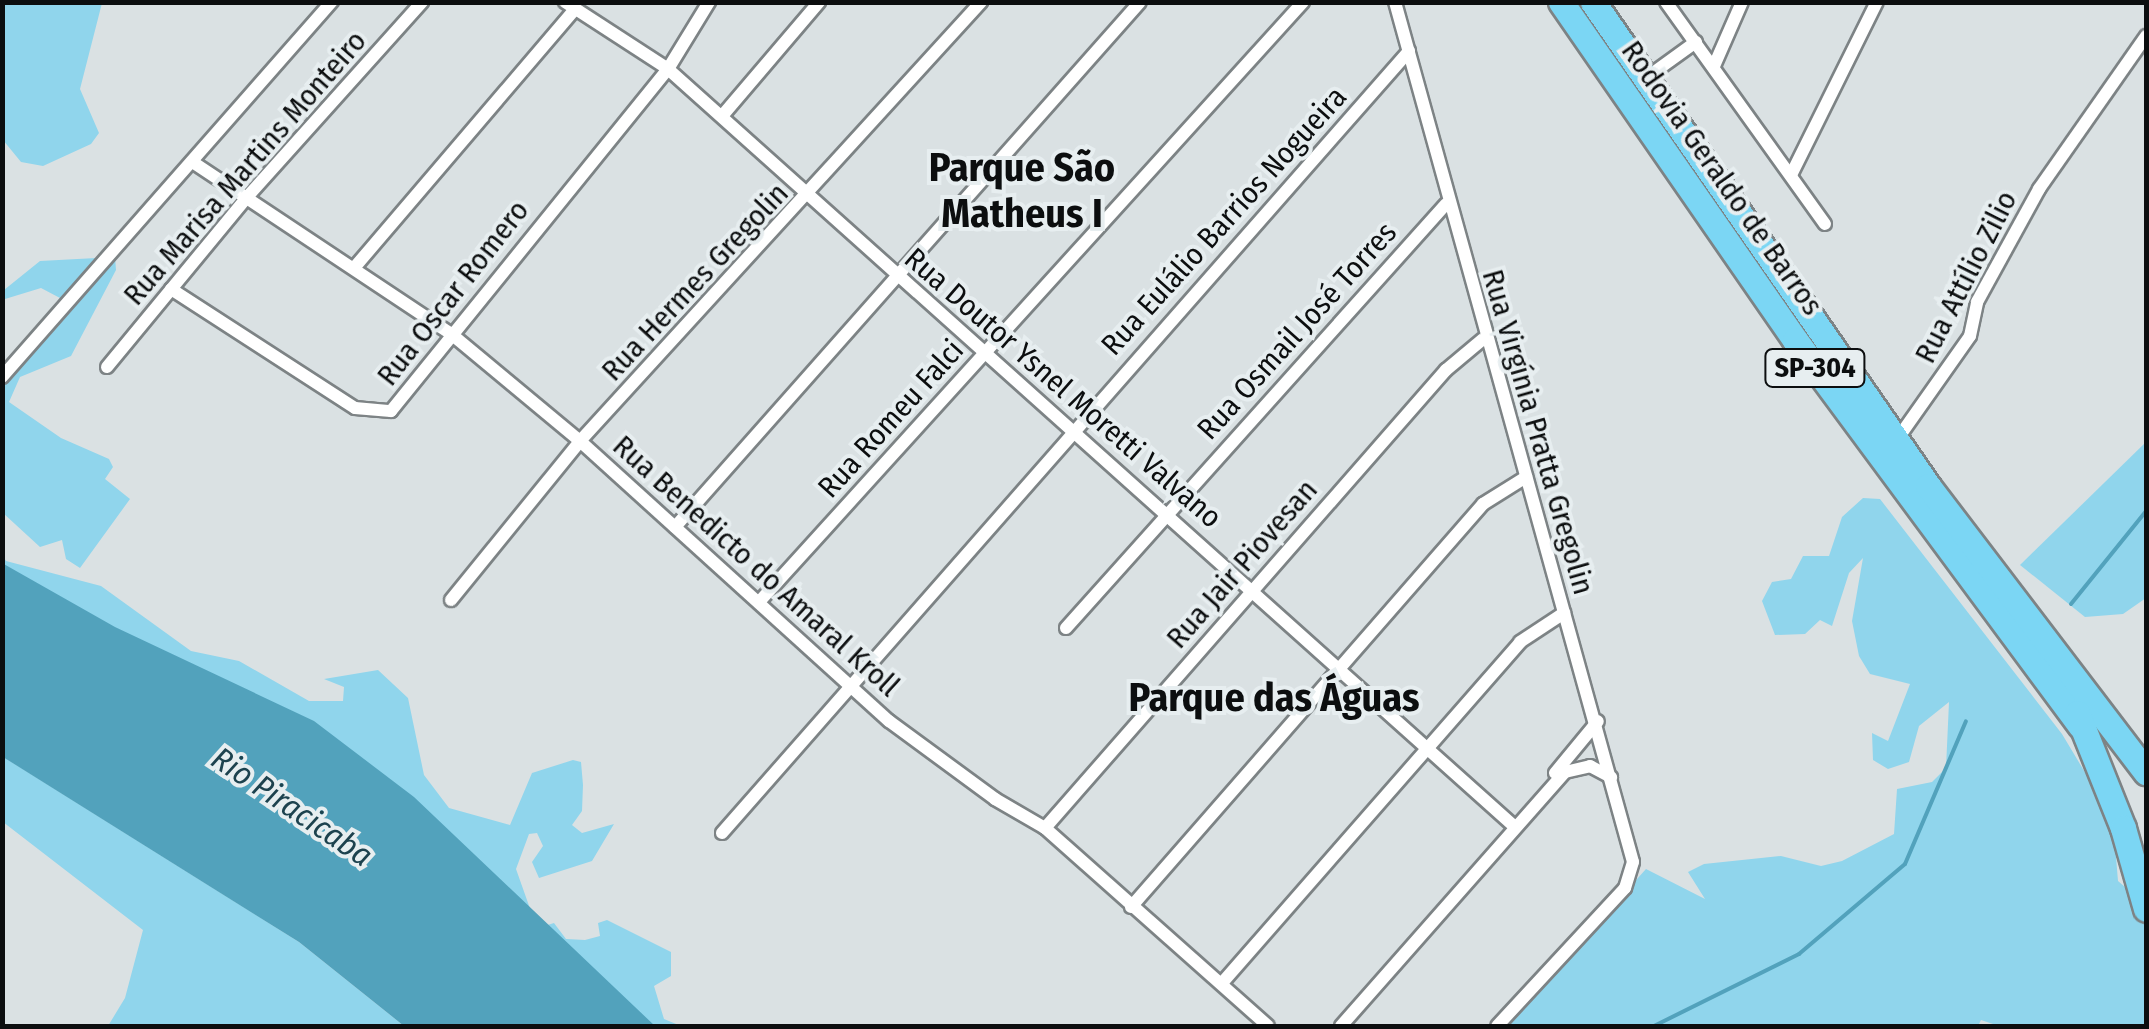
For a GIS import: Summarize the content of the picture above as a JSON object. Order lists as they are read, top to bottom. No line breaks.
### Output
{"streets":{"highway":["Rodovia Geraldo de Barros","SP-304"],"street":["Rua Marisa Martins Monteiro","Rua Eulálio Barrios Nogueira","Rua Attílio Zilio","Rua Hermes Gregolin","Rua Oscar Romero","Rua Osmail José Torres","Rua Doutor Ysnel Moretti Valvano","Rua Romeu Falci","Rua Virgínia Pratta Gregolin","Rua Jair Piovesan","Rua Benedicto do Amaral Kroll"]},"crossings":[["Rua Marisa Martins Monteiro","Rua Oscar Romero"],["Rua Marisa Martins Monteiro","Rua Benedicto do Amaral Kroll"],["Rodovia Geraldo de Barros","Rua Attílio Zilio"],["Rua Eulálio Barrios Nogueira","Rua Doutor Ysnel Moretti Valvano"],["Rua Eulálio Barrios Nogueira","Rua Virgínia Pratta Gregolin"],["Rua Eulálio Barrios Nogueira","Rua Benedicto do Amaral Kroll"],["Rua Hermes Gregolin","Rua Doutor Ysnel Moretti Valvano"],["Rua Hermes Gregolin","Rua Benedicto do Amaral Kroll"],["Rua Oscar Romero","Rua Doutor Ysnel Moretti Valvano"],["Rua Oscar Romero","Rua Benedicto do Amaral Kroll"],["Rua Osmail José Torres","Rua Doutor Ysnel Moretti Valvano"],["Rua Osmail José Torres","Rua Virgínia Pratta Gregolin"],["Rua Doutor Ysnel Moretti Valvano","Rua Romeu Falci"],["Rua Doutor Ysnel Moretti Valvano","Rua Jair Piovesan"],["Rua Romeu Falci","Rua Benedicto do Amaral Kroll"],["Rua Virgínia Pratta Gregolin","Rua Jair Piovesan"],["Rua Jair Piovesan","Rua Benedicto do Amaral Kroll"]],"districts":["Parque São Matheus I","Parque das Águas"],"water":["Rio Piracicaba"]}
